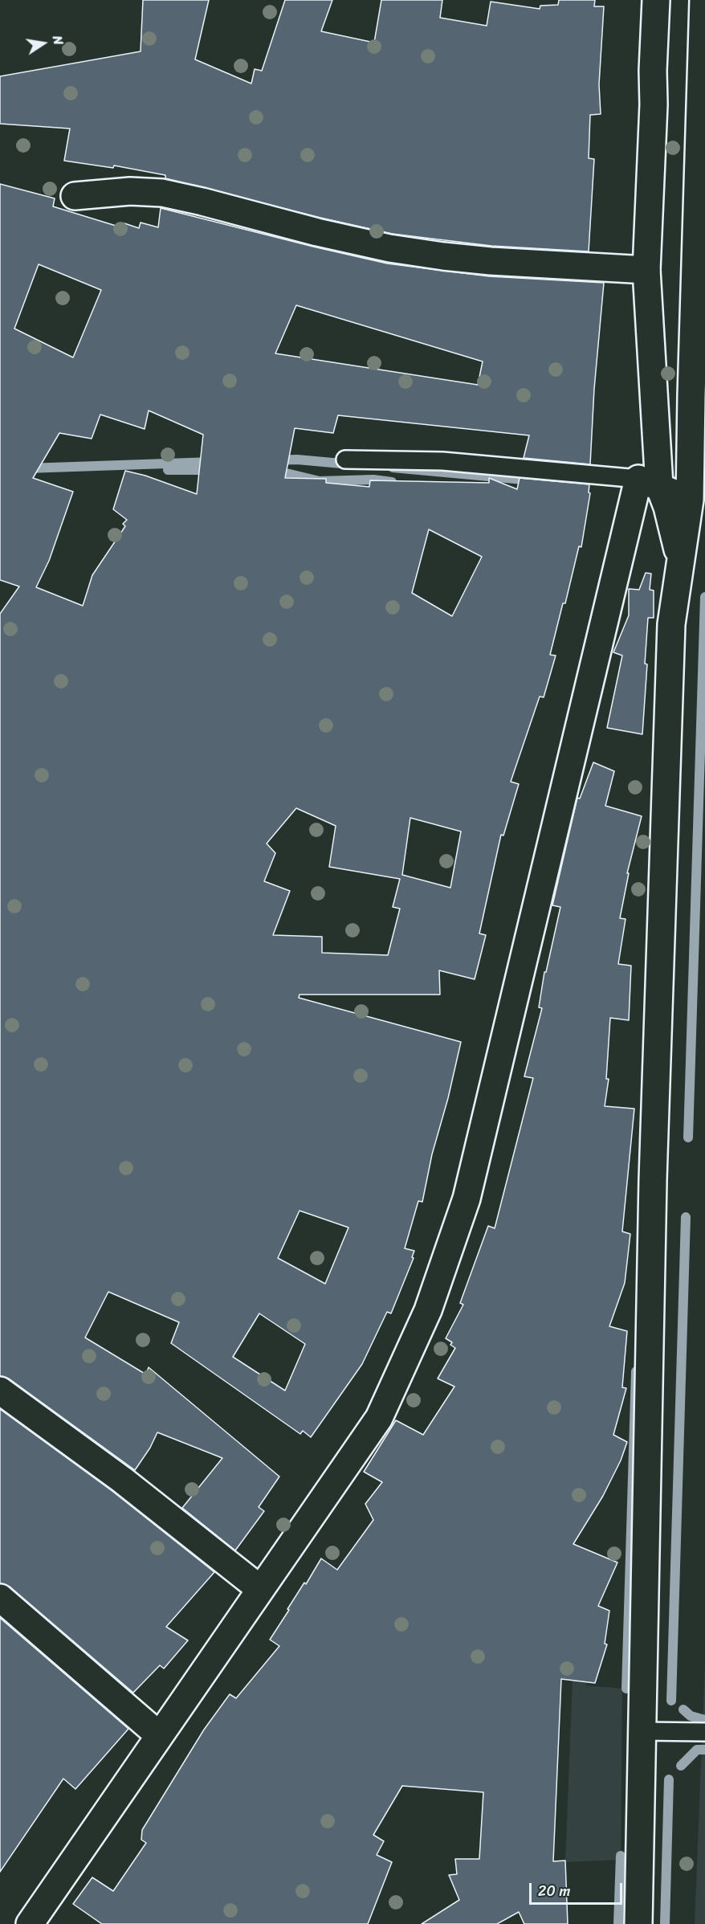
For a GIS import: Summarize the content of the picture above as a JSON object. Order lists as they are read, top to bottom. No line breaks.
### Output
{"scale_bar":"20 m","north":"right"}
